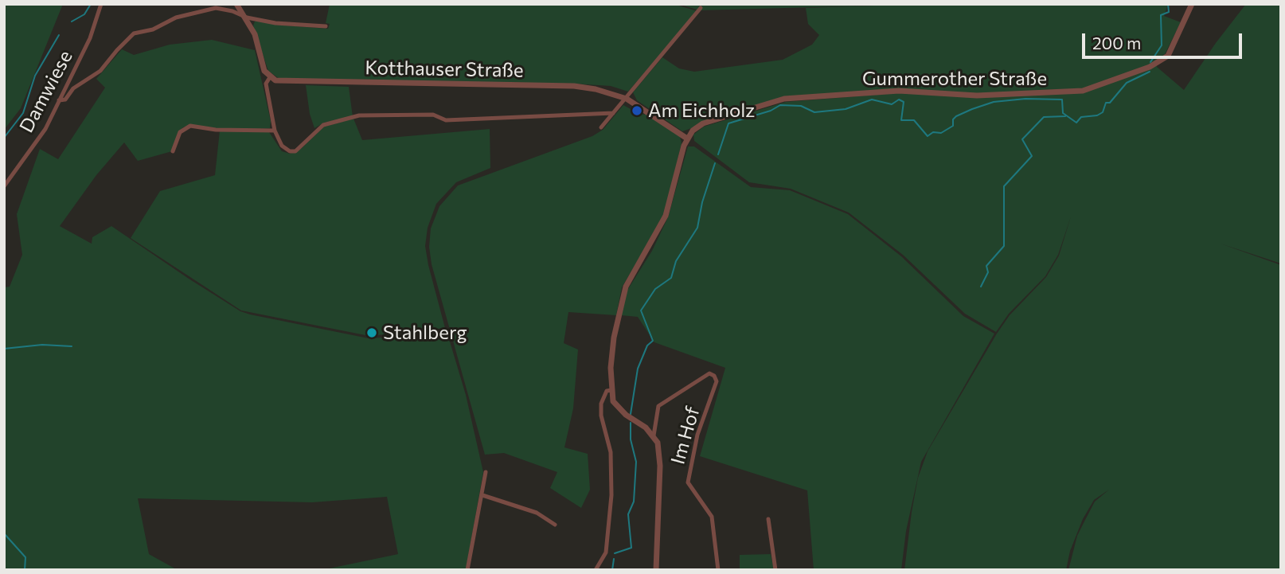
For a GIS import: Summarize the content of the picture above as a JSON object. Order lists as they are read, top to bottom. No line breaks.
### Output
{"streets":{"street":["Kotthauser Straße","Gummerother Straße","Damwiese","Im Hof"]},"crossings":[["Kotthauser Straße","Gummerother Straße"]],"places":["Am Eichholz","Stahlberg"],"scale_bar":"200 m"}
